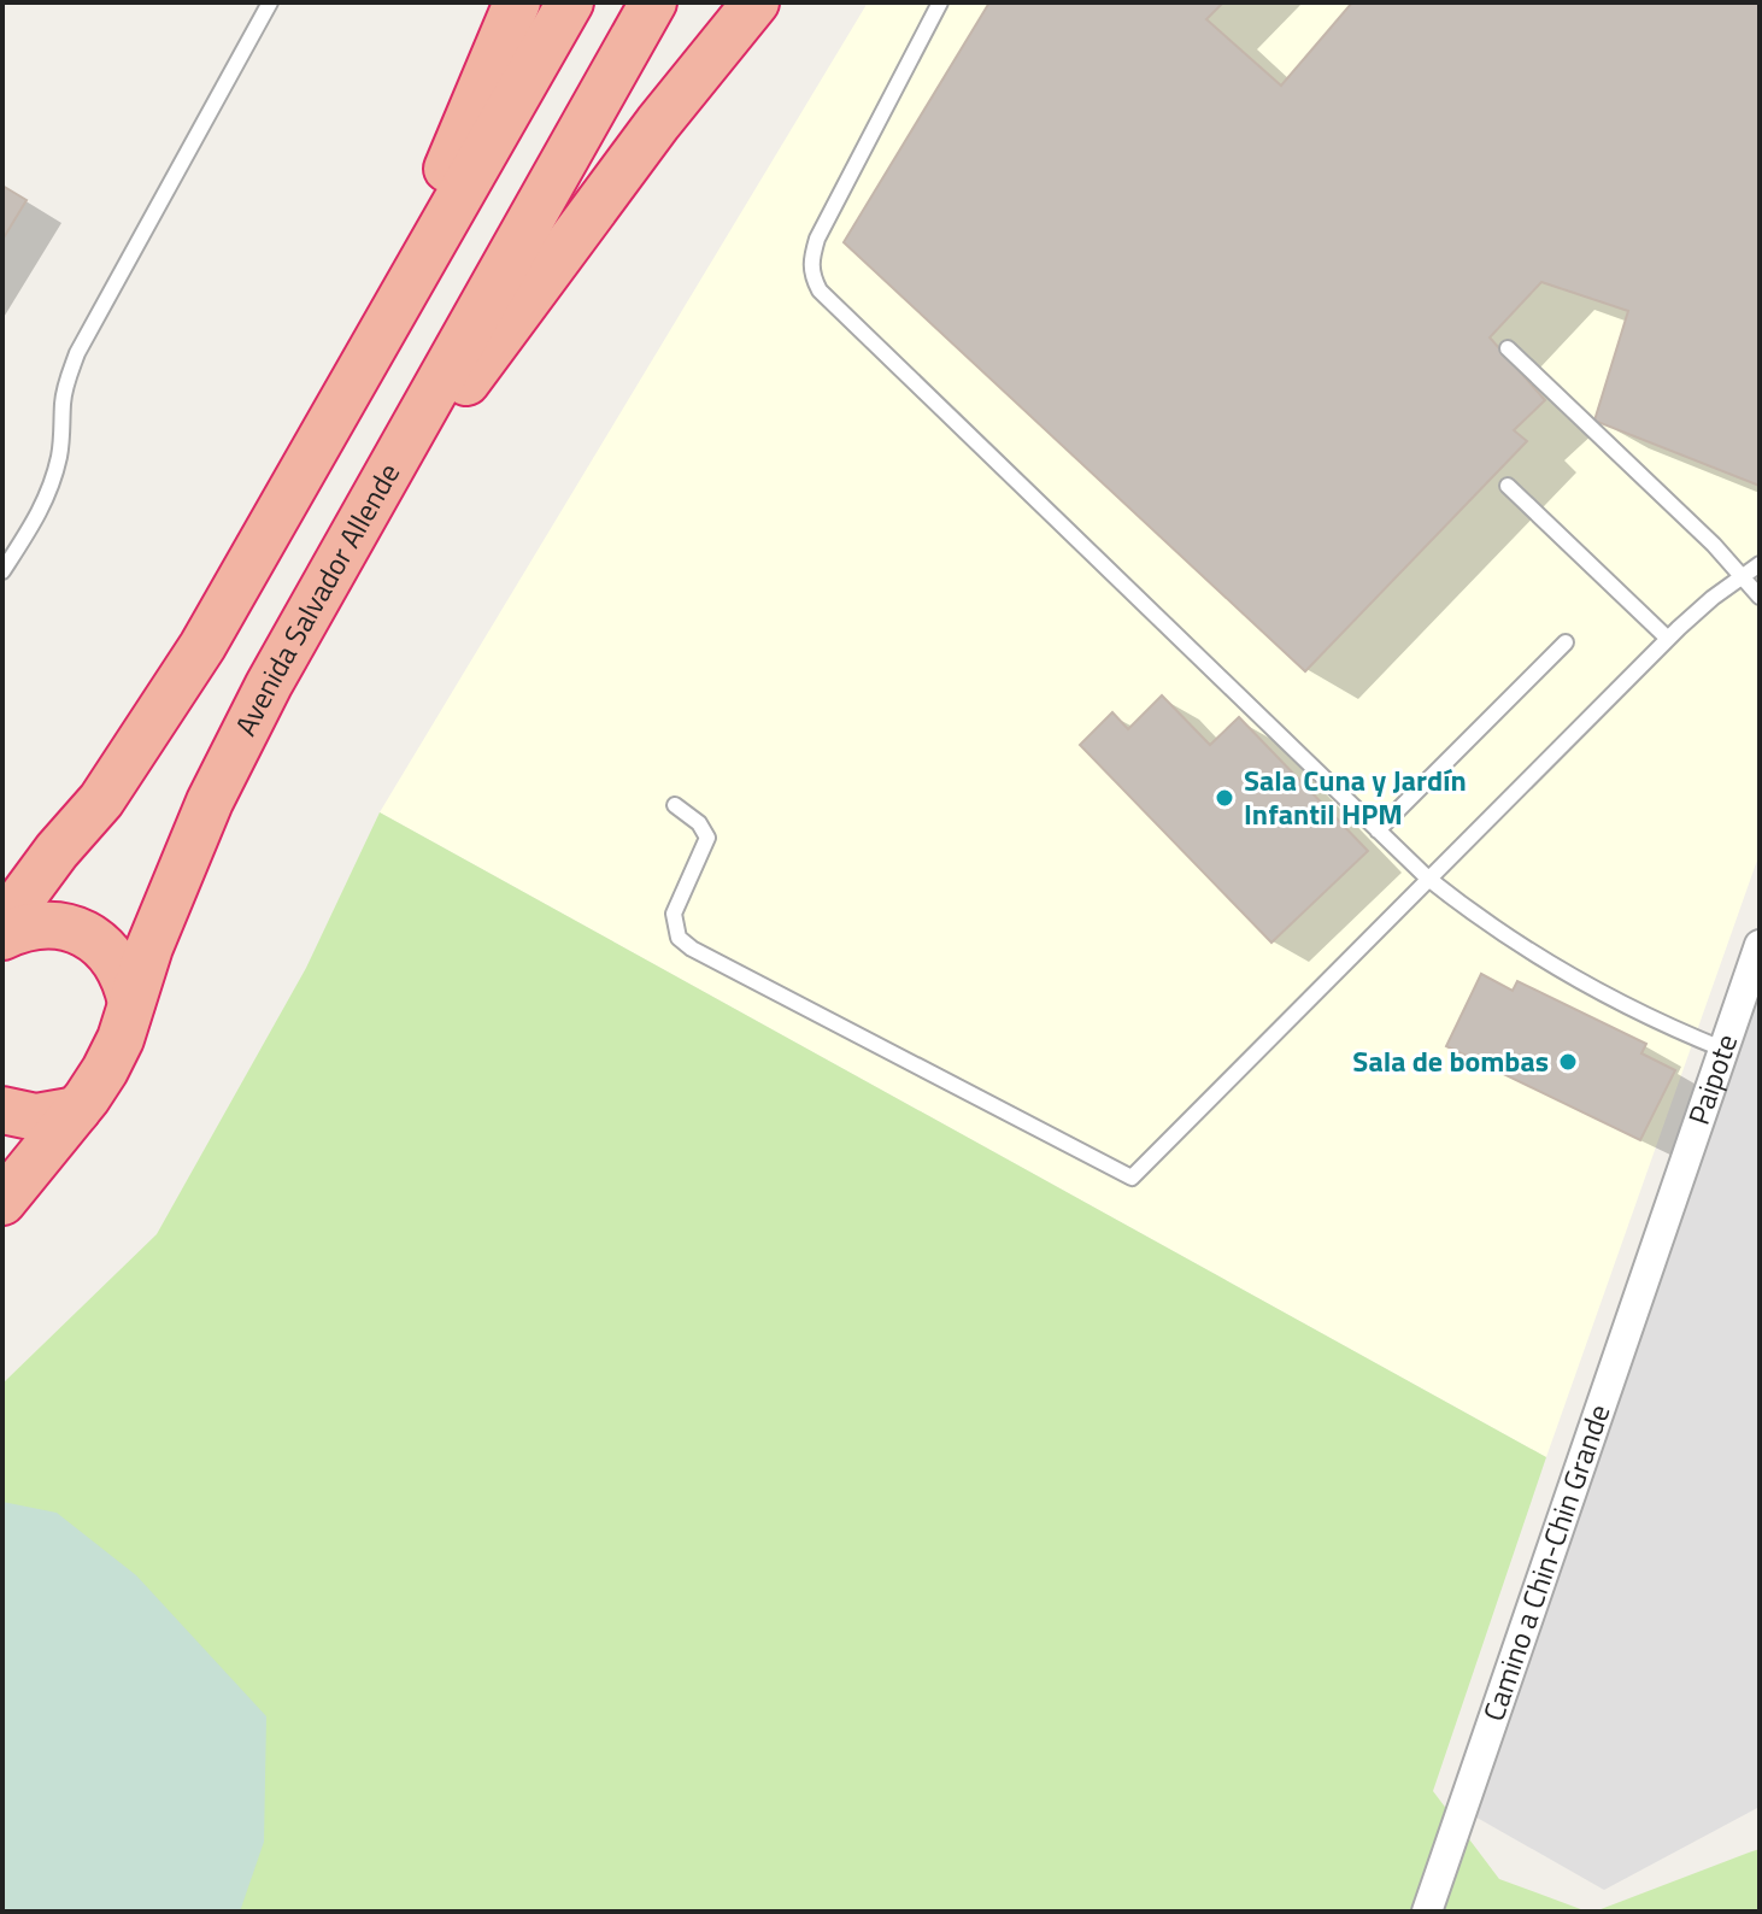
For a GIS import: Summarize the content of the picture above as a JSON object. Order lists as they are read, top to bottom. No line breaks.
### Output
{"streets":{"highway":["Avenida Salvador Allende"],"street":["Paipote","Camino a Chin-Chin Grande"]},"crossings":[["Paipote","Camino a Chin-Chin Grande"]],"places":["Sala Cuna y Jardín Infantil HPM","Sala de bombas"]}
